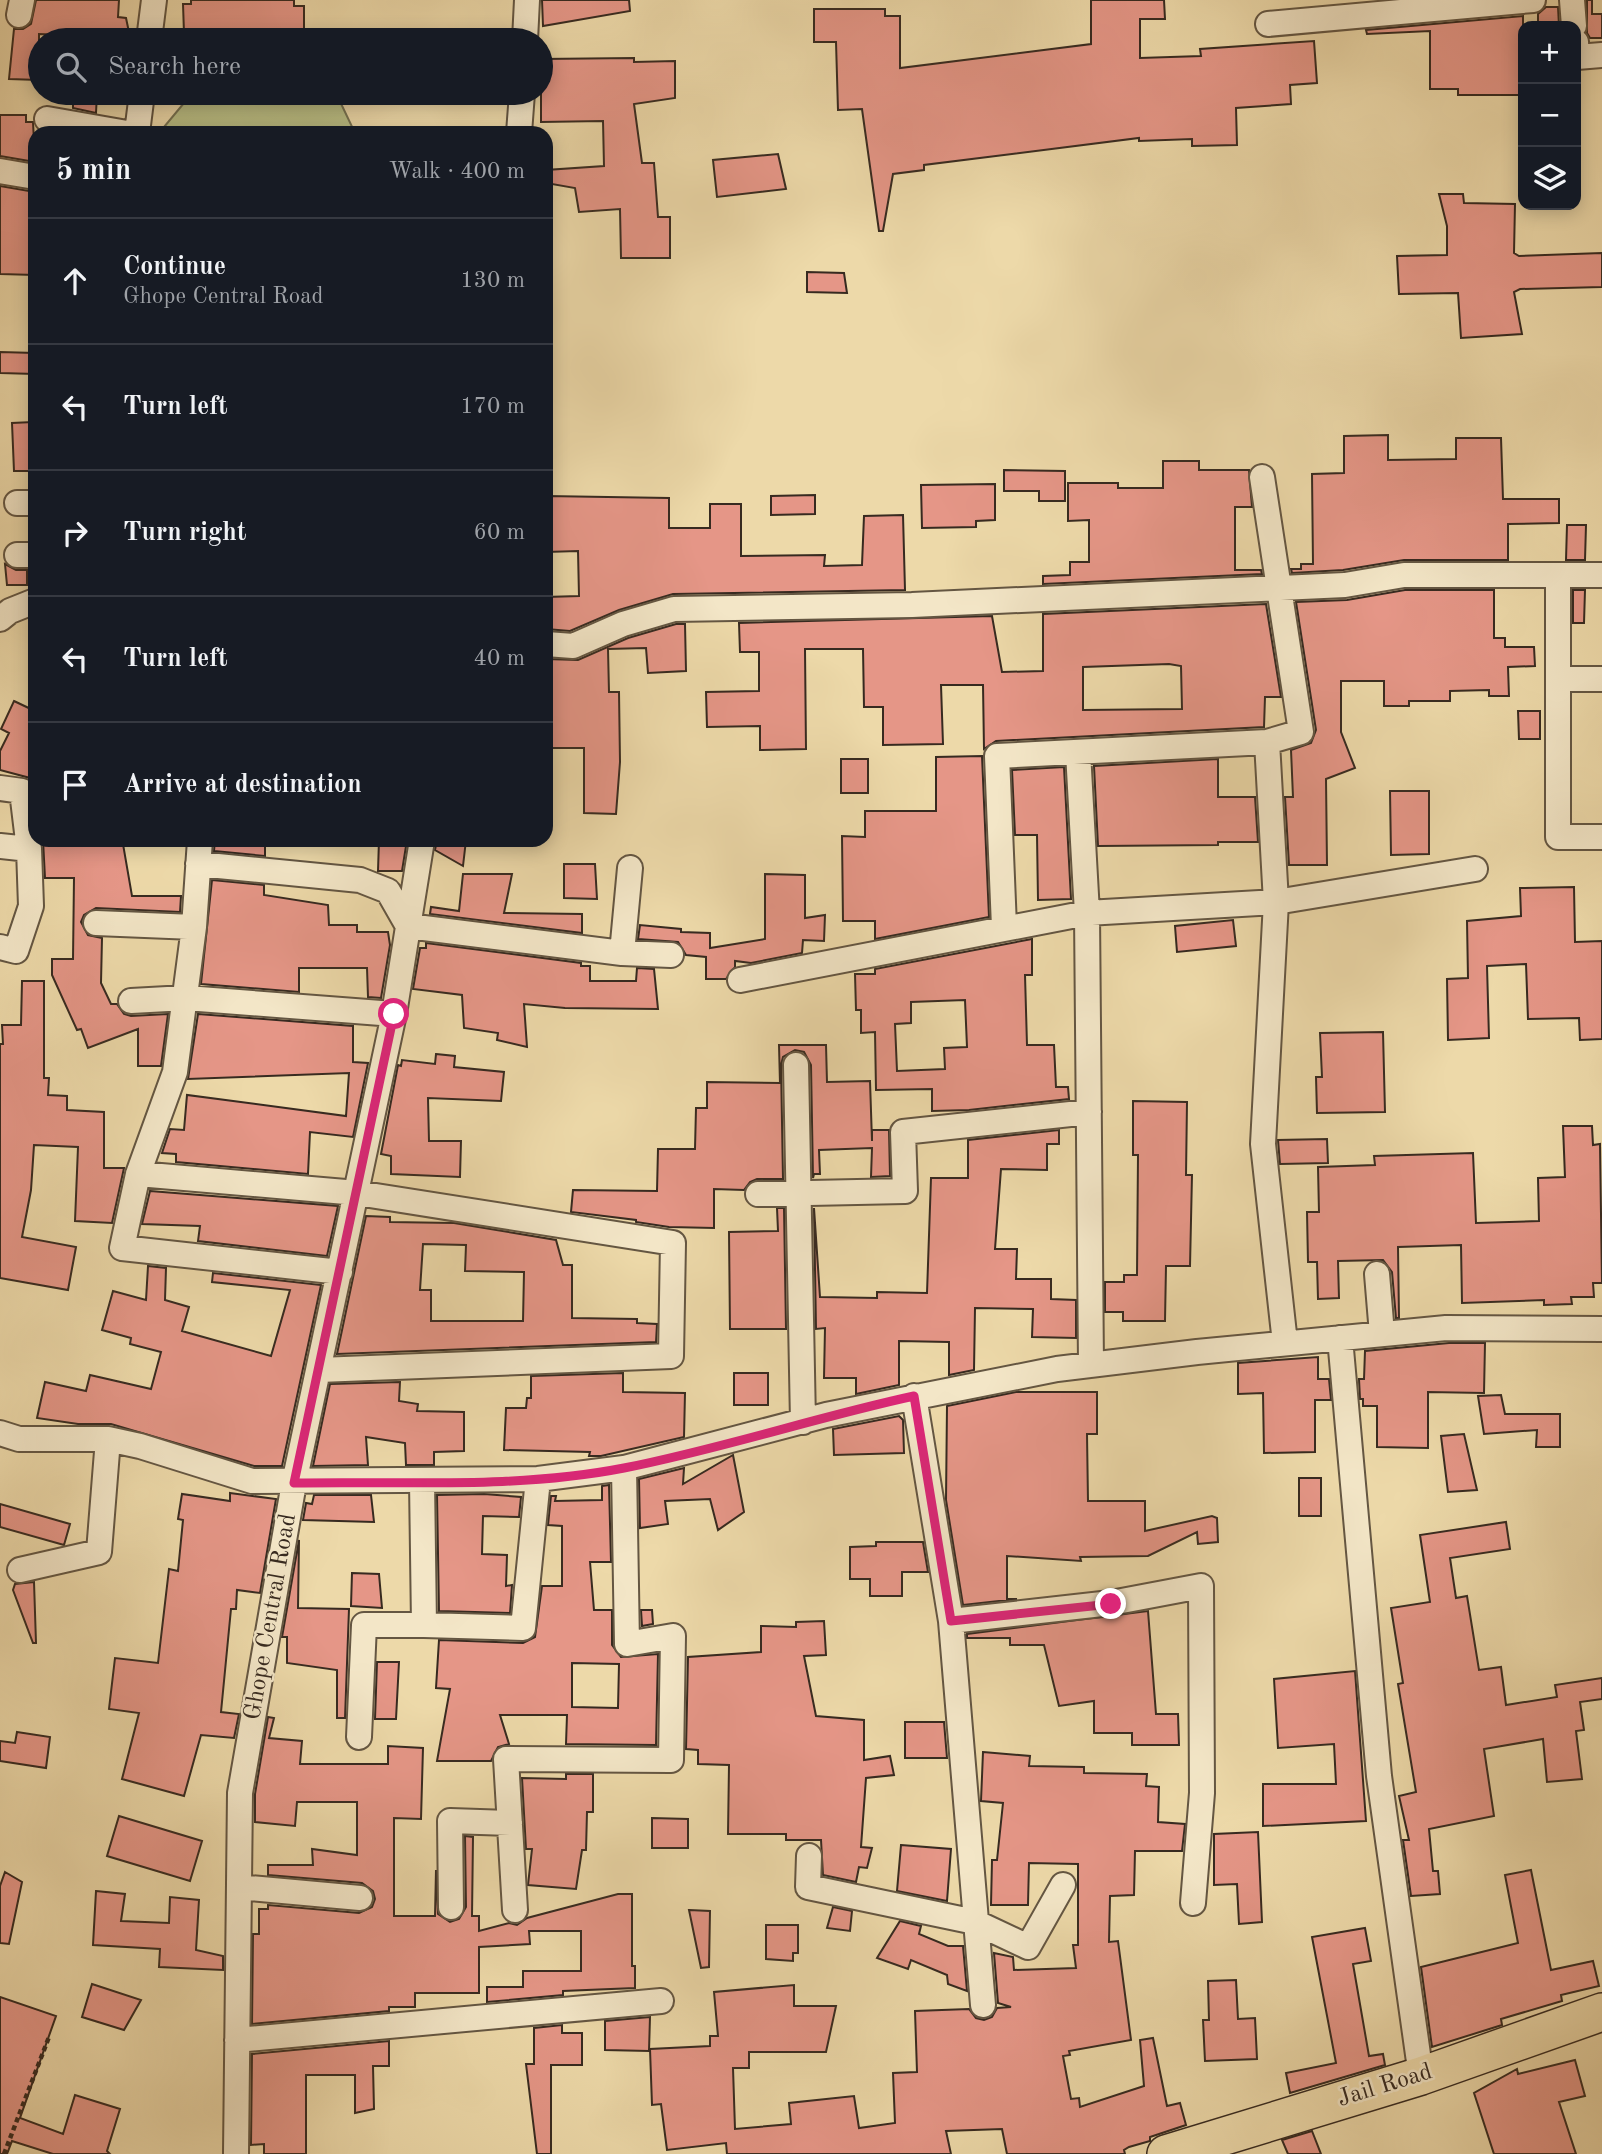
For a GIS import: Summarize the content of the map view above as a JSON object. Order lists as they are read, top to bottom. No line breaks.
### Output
{"streets":{"highway":["Jail Road"],"street":["Ghope Central Road"]},"page":{"map_buttons":["+","−"],"search":"Search here","heading":["5 min","Walk · 400 m"],"list":[["Continue","Ghope Central Road","130 m"],["Turn left","170 m"],["Turn right","60 m"],["Turn left","40 m"],"Arrive at destination"]}}
